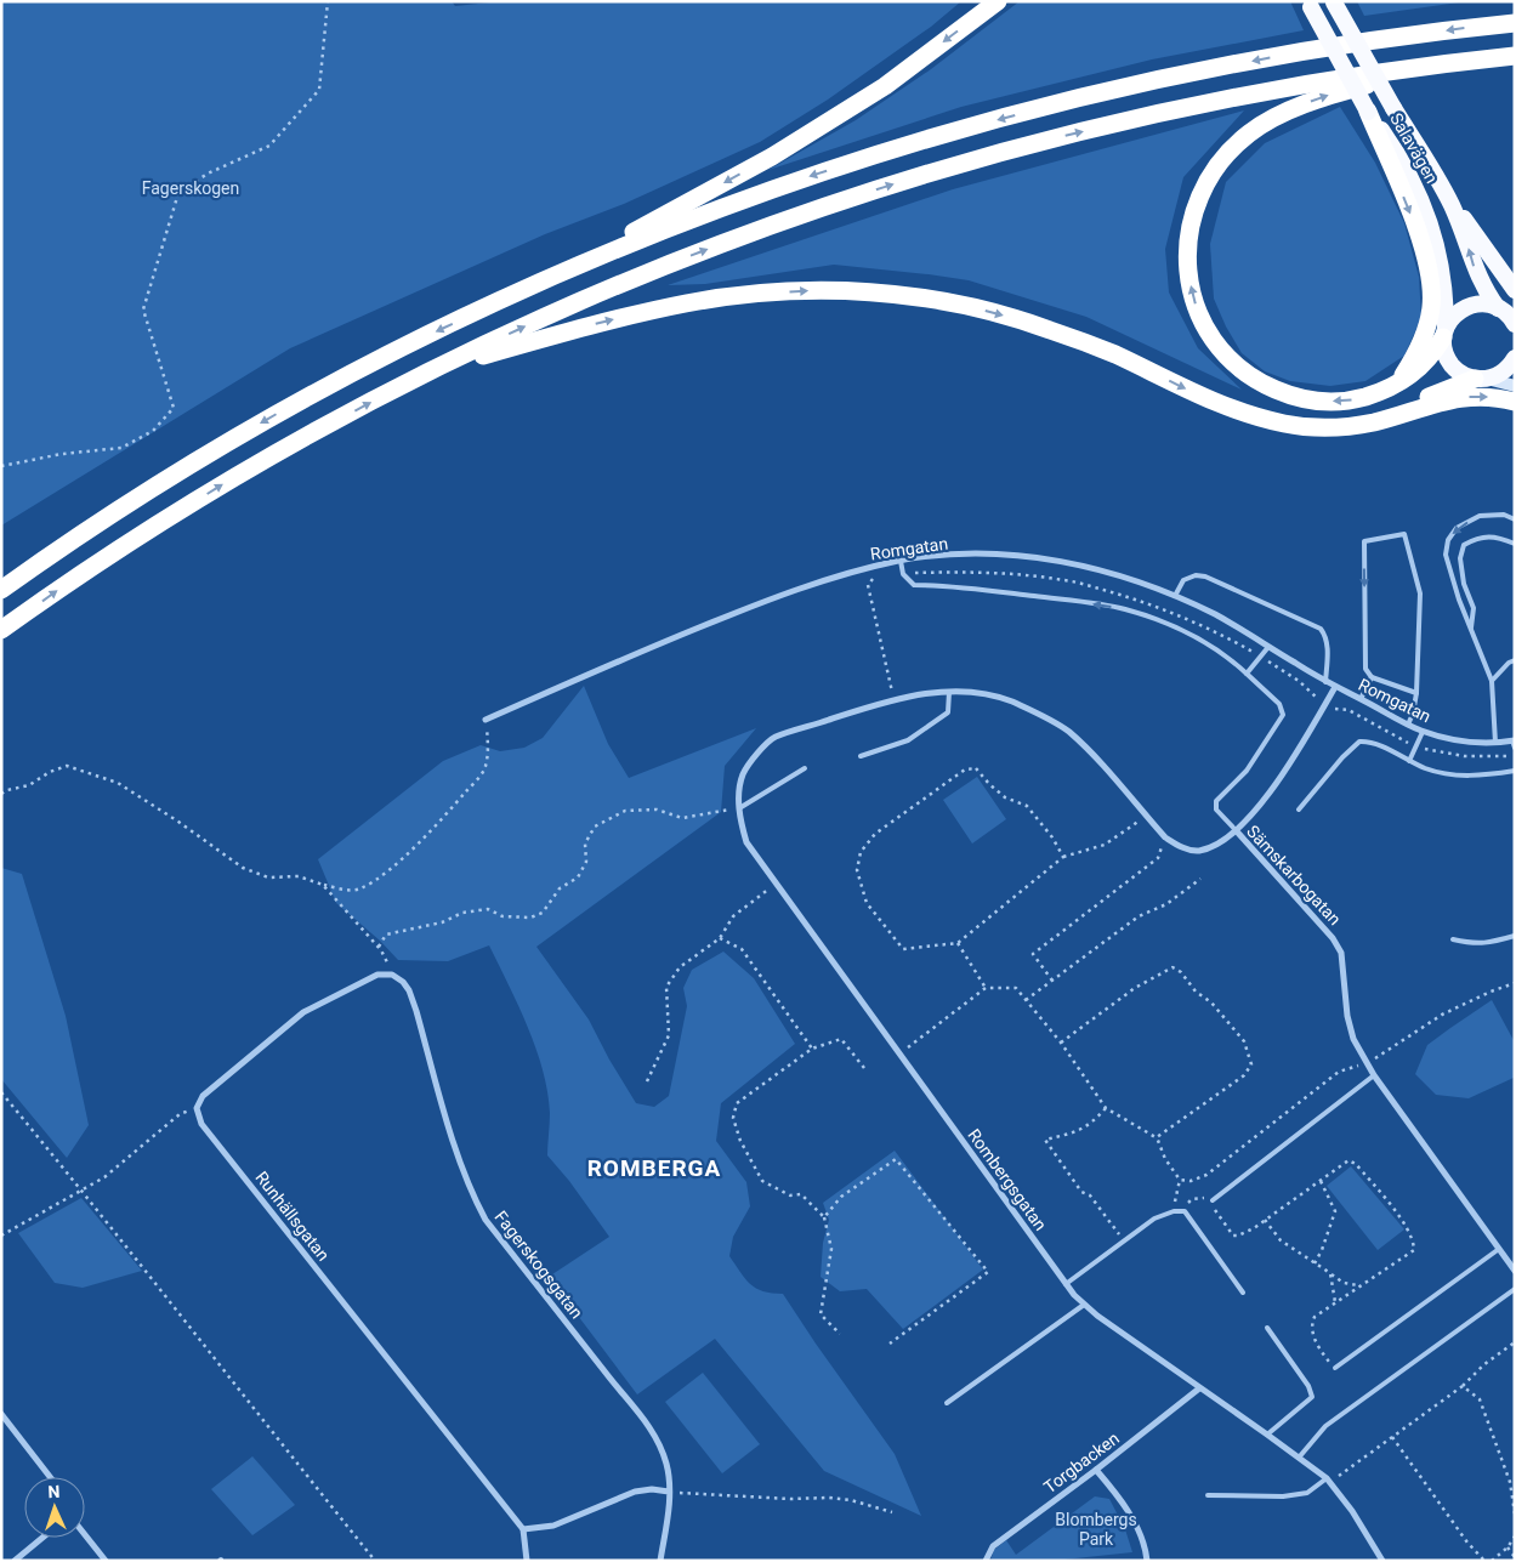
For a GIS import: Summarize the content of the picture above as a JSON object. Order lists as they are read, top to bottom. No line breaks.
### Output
{"streets":{"highway":["Salavägen"],"street":["Romgatan","Sämskarbogatan","Rombergsgatan","Runhällsgatan","Fagerskogsgatan","Torgbacken"]},"crossings":[["Romgatan","Sämskarbogatan"],["Sämskarbogatan","Rombergsgatan"],["Rombergsgatan","Torgbacken"]],"districts":["ROMBERGA"],"parks":["Fagerskogen","Blombergs Park"],"north":"top"}
